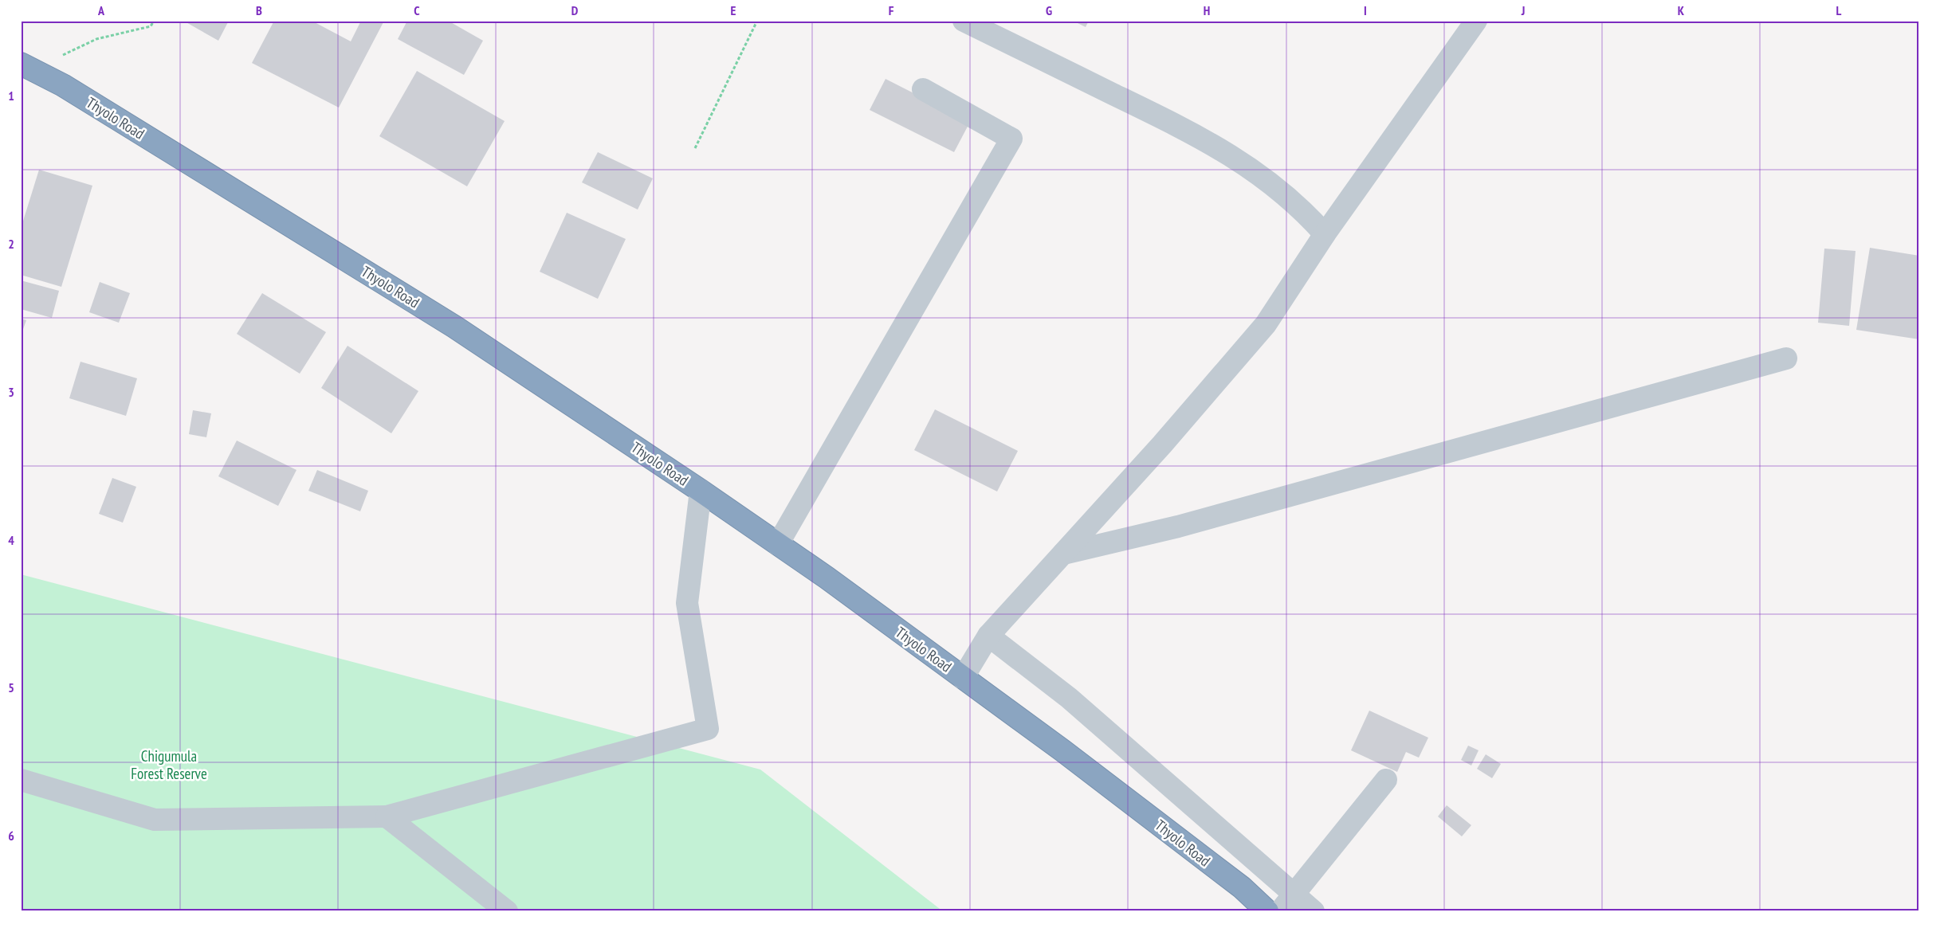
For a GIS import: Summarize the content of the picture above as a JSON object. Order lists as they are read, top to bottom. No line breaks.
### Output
{"streets":{"highway":["Thyolo Road"]},"parks":["Chigumula Forest Reserve"],"grid":{"columns":["A","B","C","D","E","F","G","H","I","J","K","L"],"rows":["1","2","3","4","5","6"]}}
